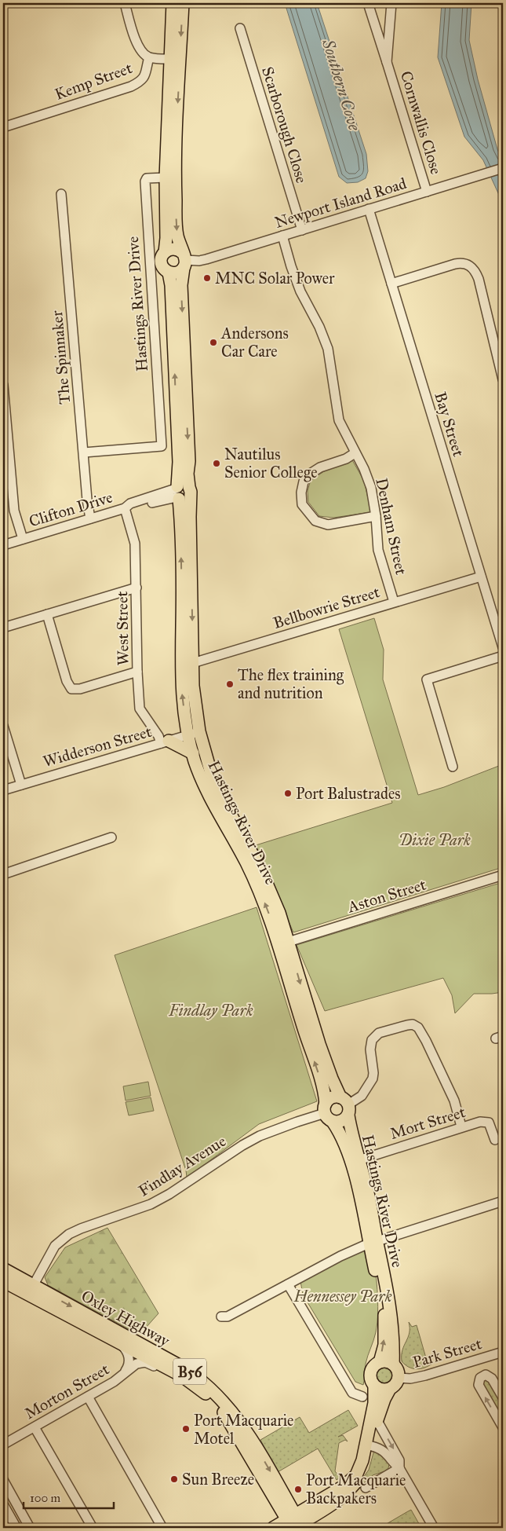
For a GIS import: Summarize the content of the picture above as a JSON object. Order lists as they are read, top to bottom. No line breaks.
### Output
{"streets":{"main road":["Hastings River Drive","Oxley Highway","B56"],"street":["Kemp Street","Cornwallis Close","Scarborough Close","Newport Island Road","The Spinnaker","Bay Street","Clifton Drive","Denham Street","Bellbowrie Street","West Street","Widderson Street","Aston Street","Mort Street","Findlay Avenue","Park Street","Morton Street"]},"crossings":[["Kemp Street","Hastings River Drive"],["Cornwallis Close","Newport Island Road"],["Scarborough Close","Newport Island Road"],["Newport Island Road","Hastings River Drive"],["Newport Island Road","Bay Street"],["Newport Island Road","Denham Street"],["Hastings River Drive","The Spinnaker"],["Hastings River Drive","Clifton Drive"],["Hastings River Drive","Bellbowrie Street"],["Hastings River Drive","Widderson Street"],["Hastings River Drive","Aston Street"],["Hastings River Drive","Mort Street"],["Hastings River Drive","Findlay Avenue"],["Hastings River Drive","Park Street"],["The Spinnaker","Clifton Drive"],["Bay Street","Bellbowrie Street"],["Clifton Drive","West Street"],["Denham Street","Bellbowrie Street"],["West Street","Widderson Street"],["Findlay Avenue","Oxley Highway"],["Oxley Highway","Morton Street"]],"water":["Southern Cove"],"parks":["Dixie Park","Findlay Park","Hennessey Park"],"places":["MNC Solar Power","Andersons Car Care","Nautilus Senior College","The flex training and nutrition","Port Balustrades","Port Macquarie Motel","Sun Breeze","Port Macquarie Backpakers"],"scale_bar":"100 m"}
